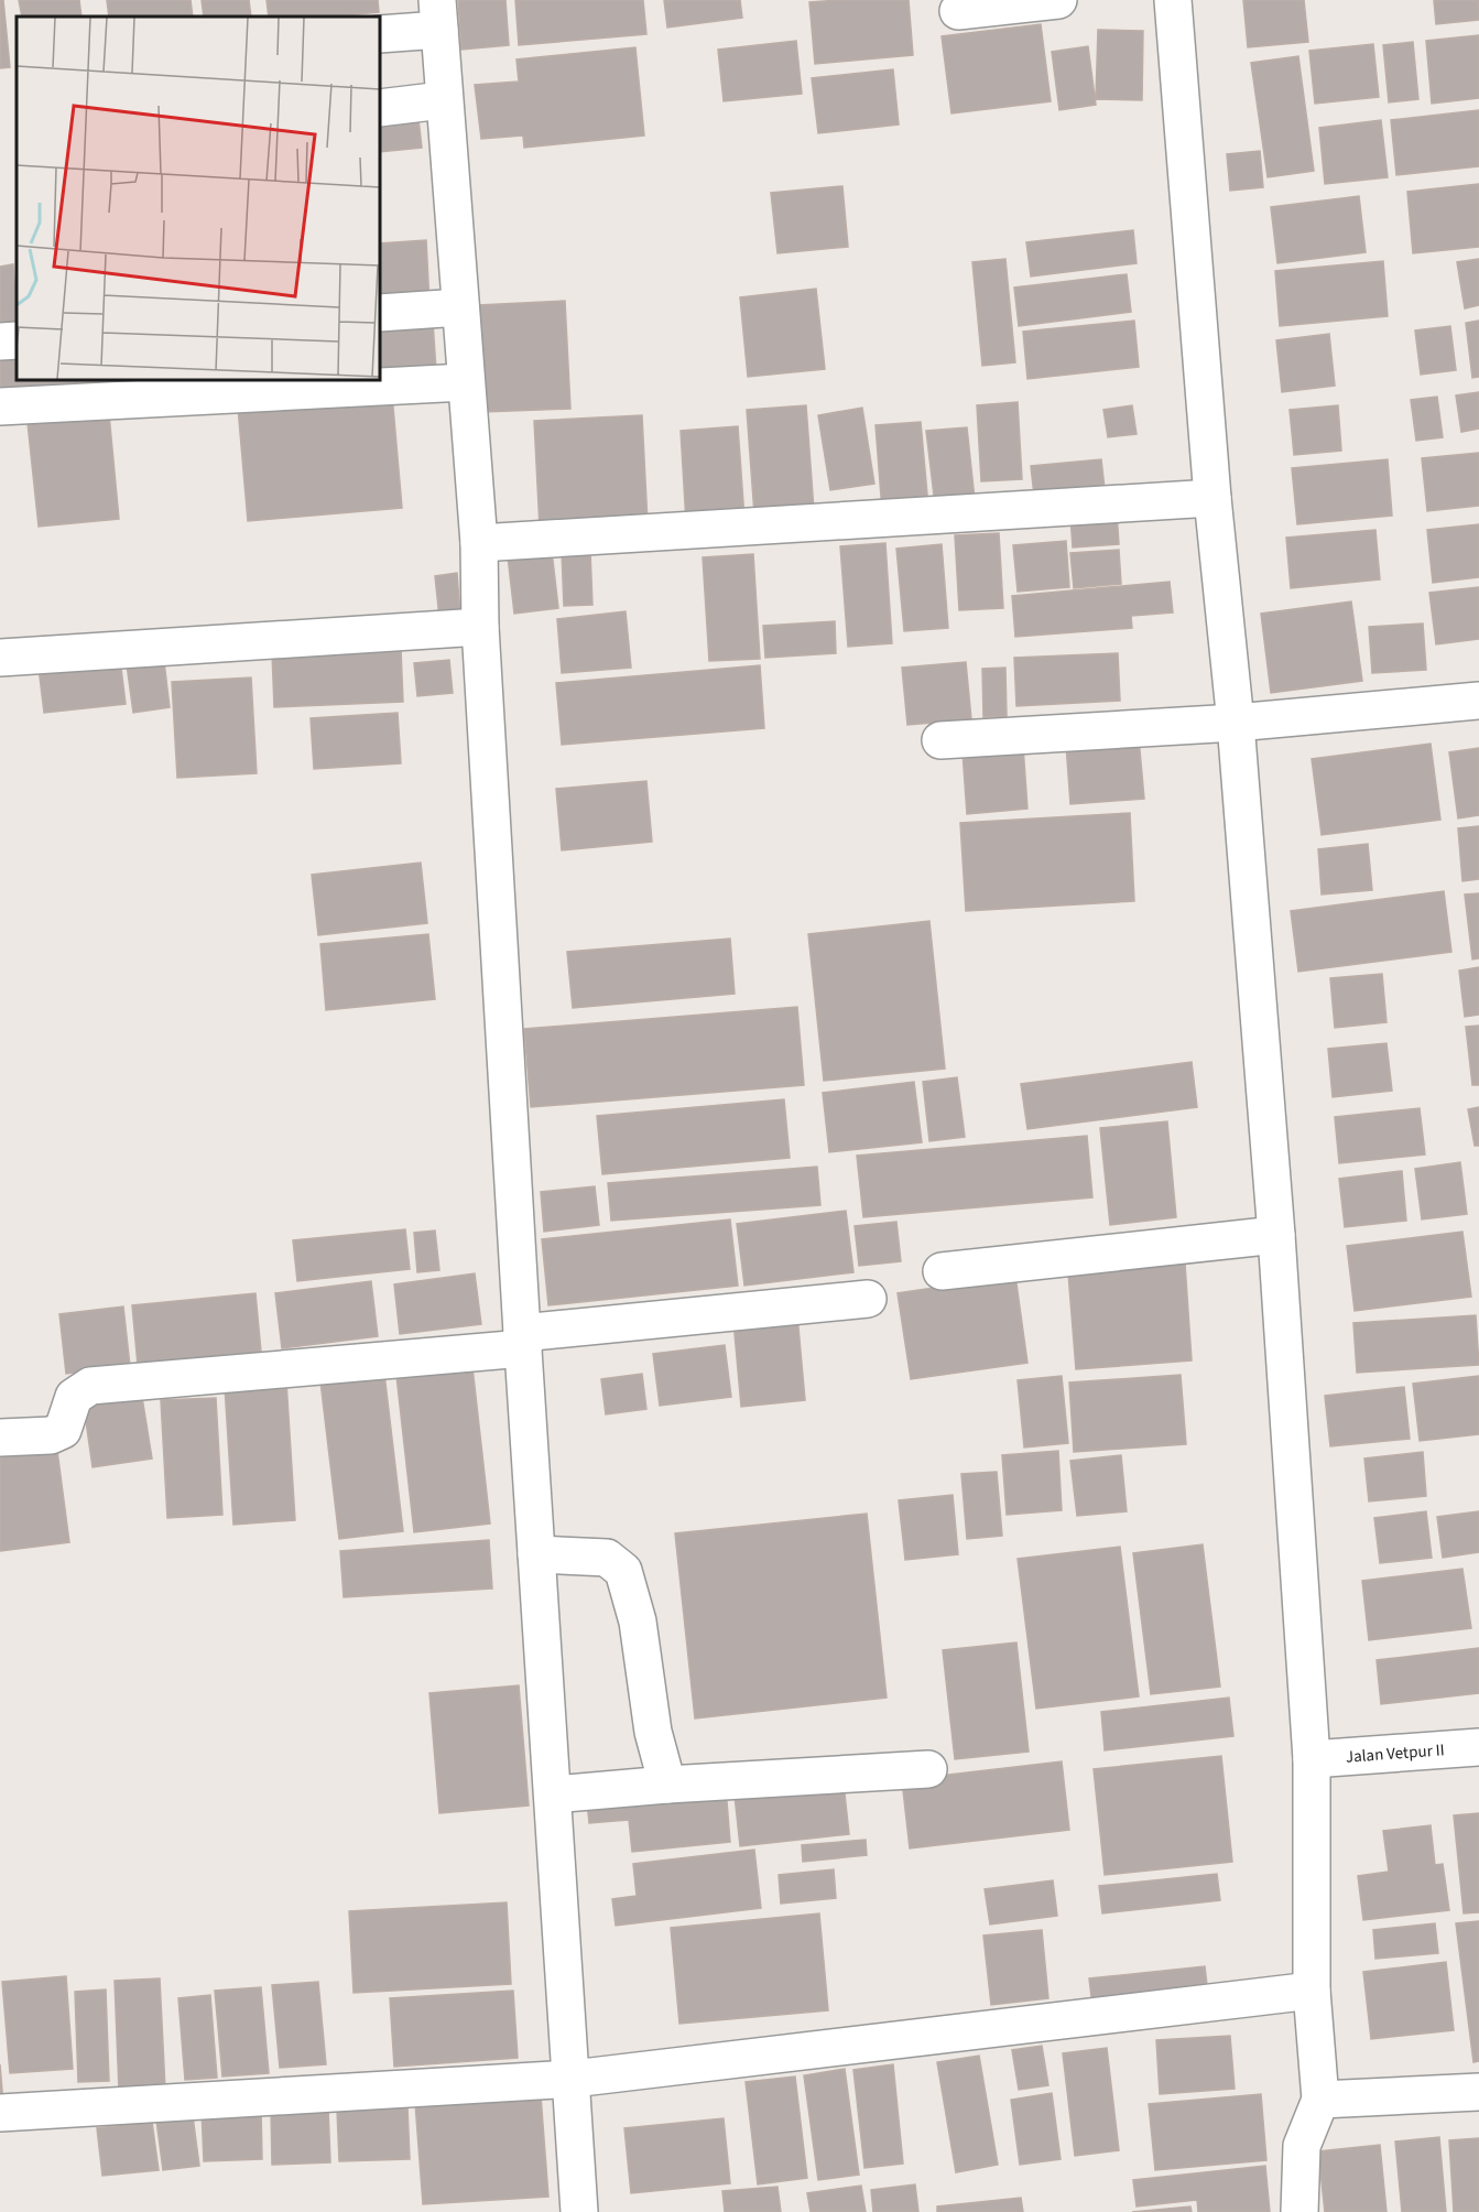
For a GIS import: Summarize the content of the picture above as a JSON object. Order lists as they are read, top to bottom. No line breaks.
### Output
{"streets":{"street":["Jalan Vetpur II"]}}
